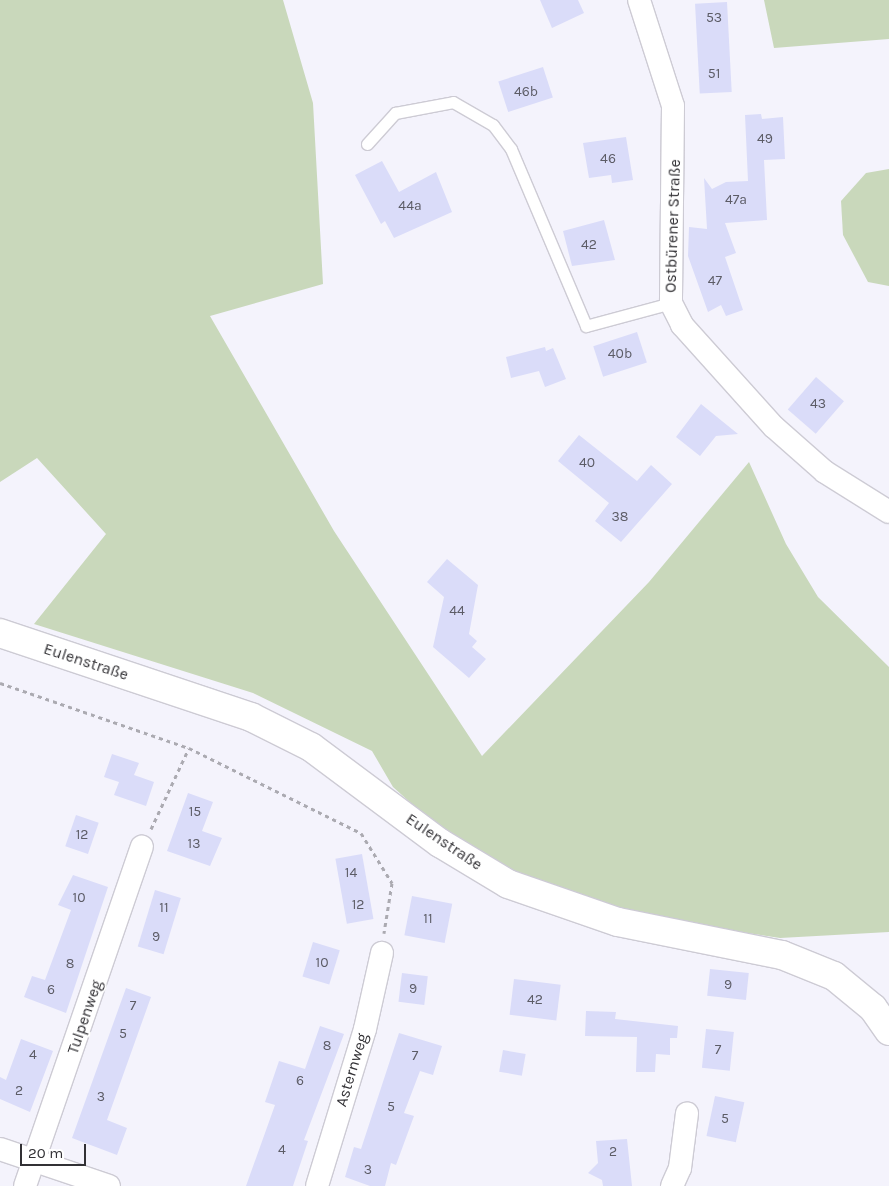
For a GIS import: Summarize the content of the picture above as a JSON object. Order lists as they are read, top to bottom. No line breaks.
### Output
{"streets":{"main road":["Eulenstraße"],"street":["Ostbürener Straße","Tulpenweg","Asternweg"]},"house_numbers":["53","51","46b","49","46","47a","44a","42","47","40b","43","40","38","44","15","12","13","14","10","12","11","11","9","10","8","9","9","6","42","7","5","8","7","4","7","6","2","3","5","5","4","2","3"],"scale_bar":"20 m"}
